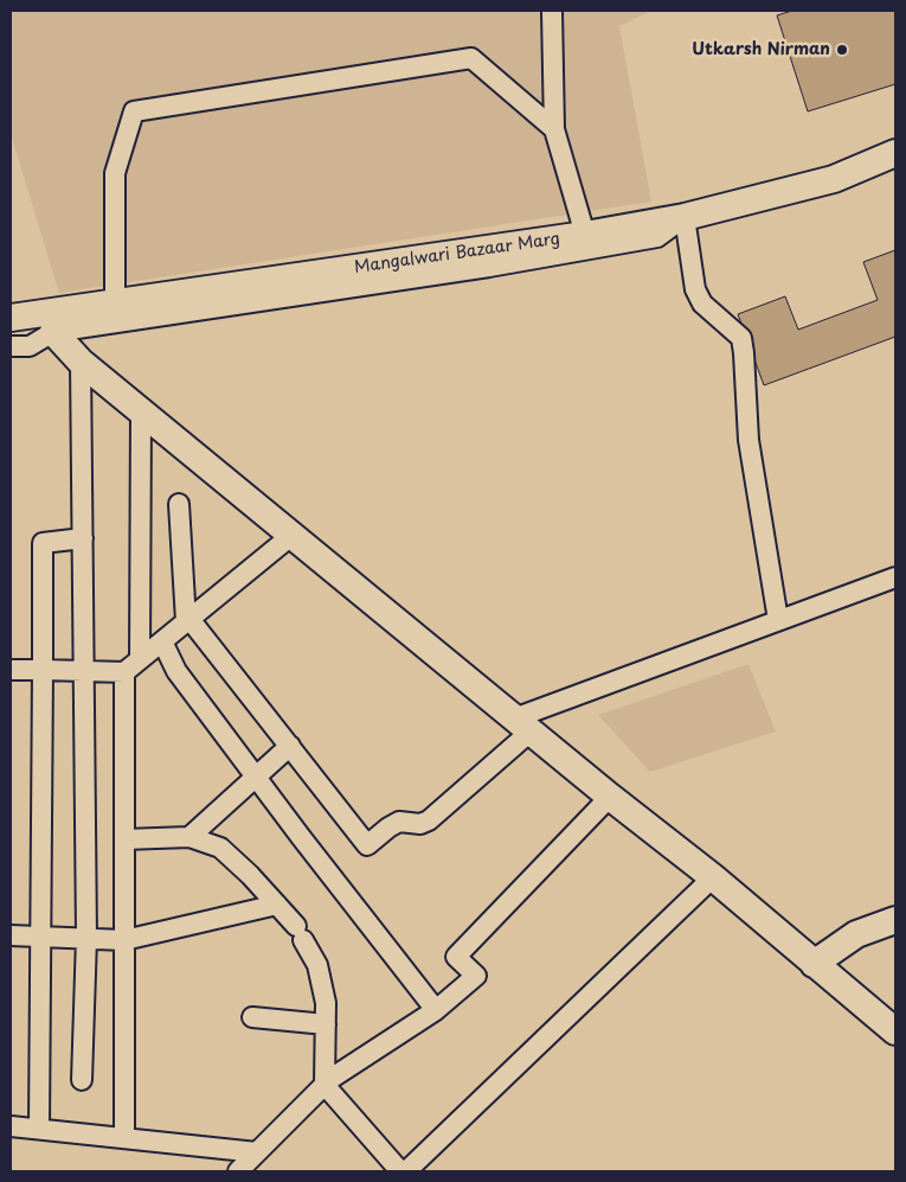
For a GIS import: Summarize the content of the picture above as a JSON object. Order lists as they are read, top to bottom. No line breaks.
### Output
{"streets":{"street":["Mangalwari Bazaar Marg"]},"places":["Utkarsh Nirman"]}
